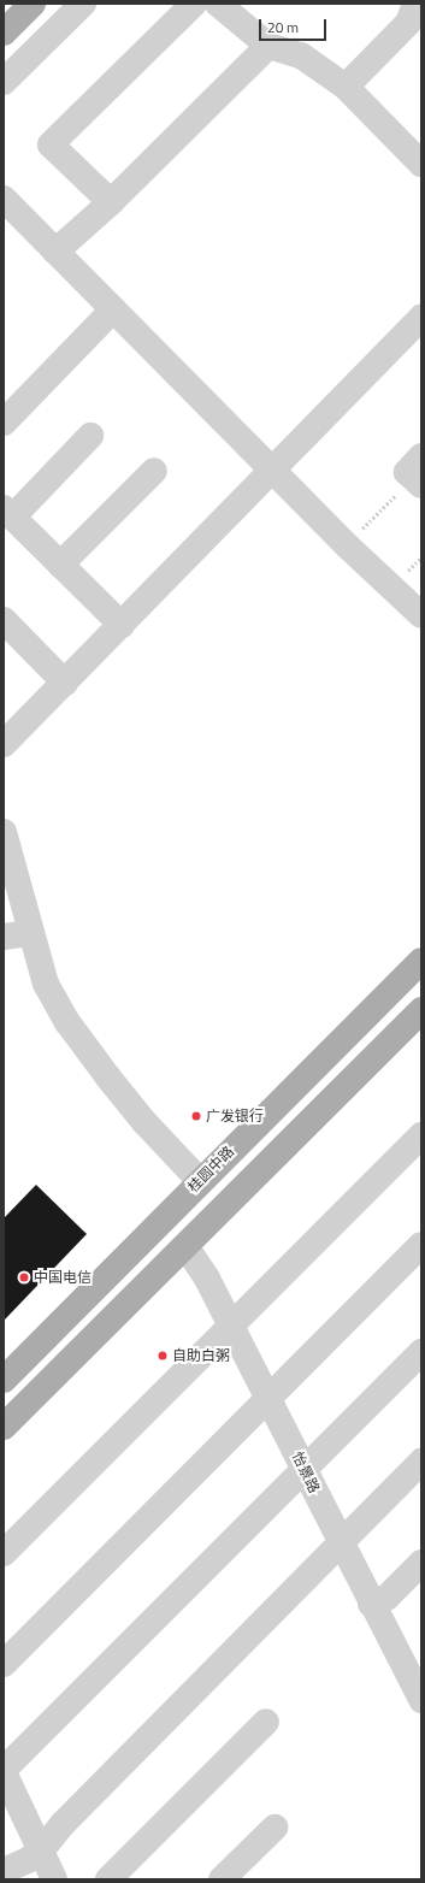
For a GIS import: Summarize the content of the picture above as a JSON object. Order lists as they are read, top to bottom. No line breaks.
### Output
{"streets":{"main road":["桂圆中路"],"street":["怡景路"]},"places":["广发银行","中国电信","自助白粥"],"scale_bar":"20 m"}
